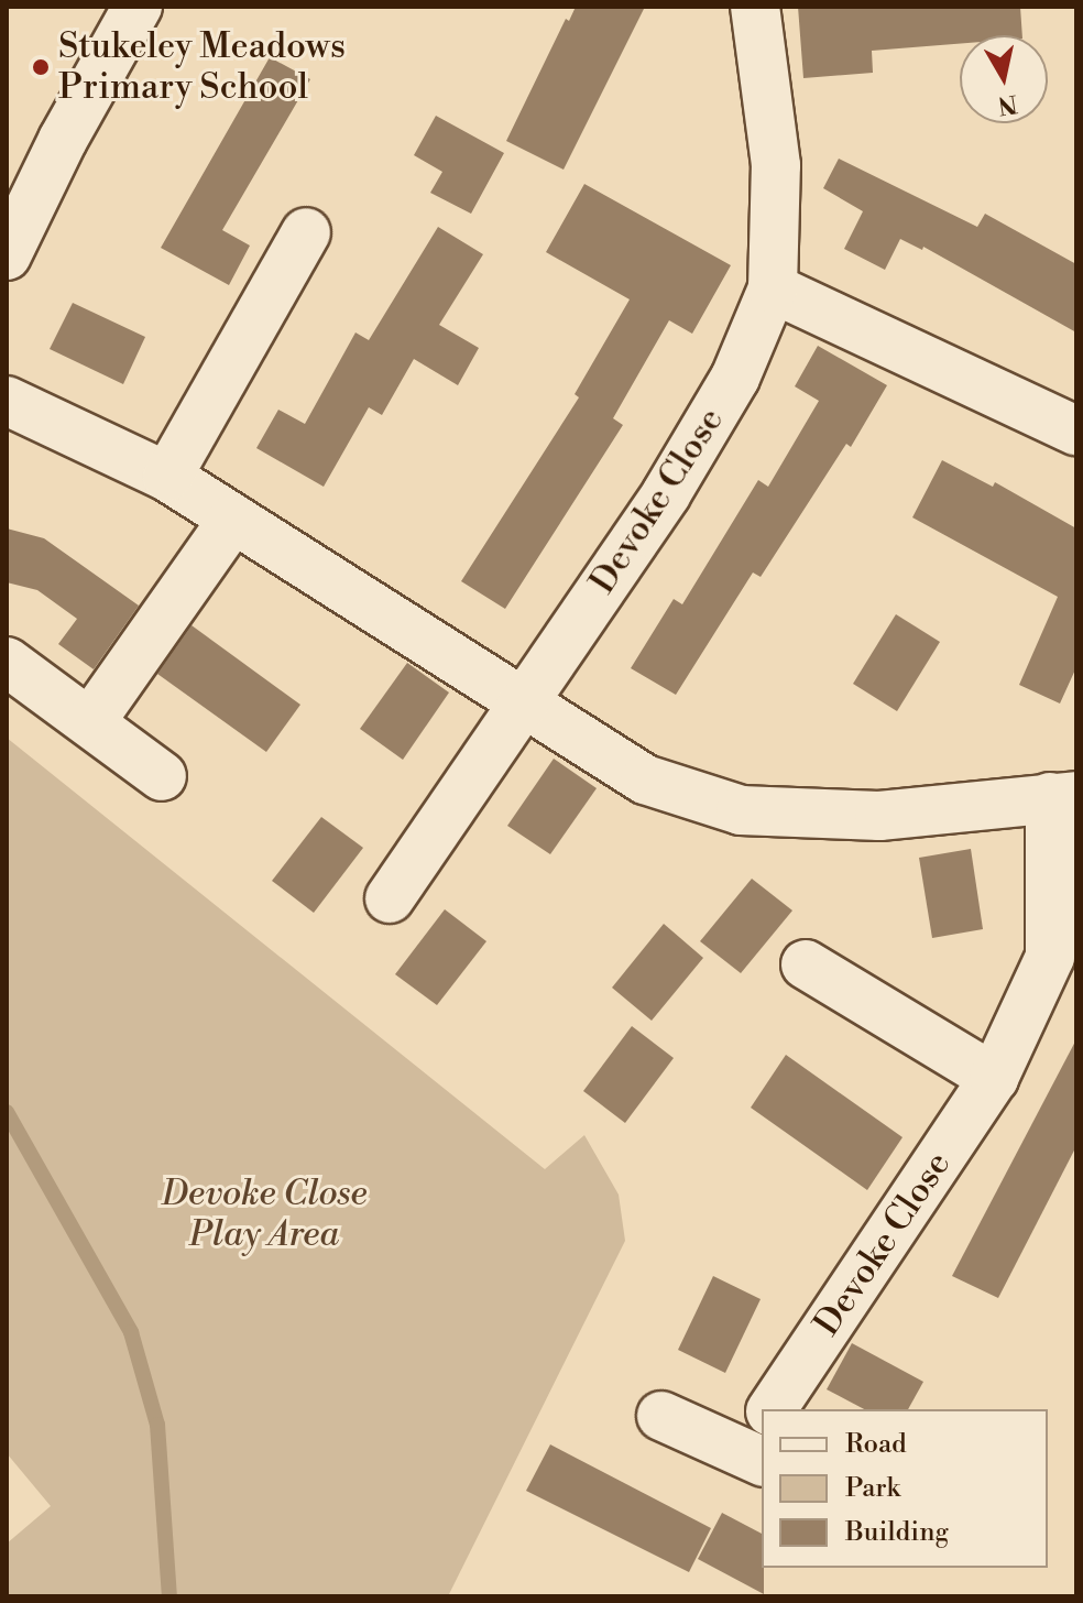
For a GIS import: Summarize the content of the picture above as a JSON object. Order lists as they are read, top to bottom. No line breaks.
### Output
{"streets":{"street":["Devoke Close"]},"parks":["Devoke Close Play Area"],"places":["Stukeley Meadows Primary School"],"legend":["Road","Park","Building"],"north":"bottom"}
